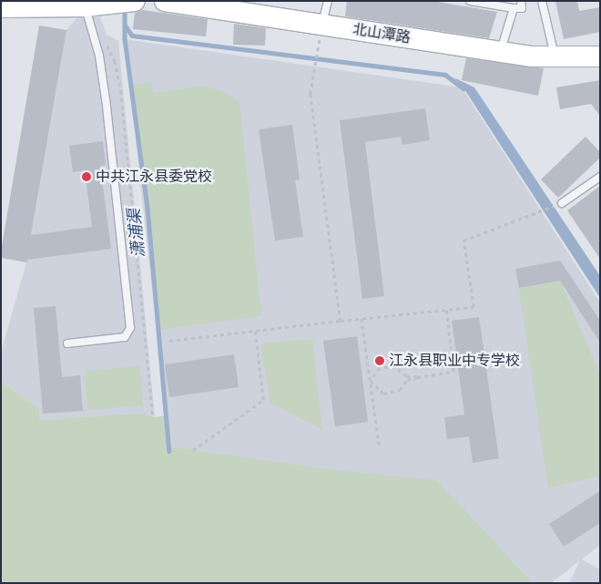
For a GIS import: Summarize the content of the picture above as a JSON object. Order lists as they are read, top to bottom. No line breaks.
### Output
{"streets":{"main road":["北山潭路"]},"water":["潇浦渠"],"places":["中共江永县委党校","江永县职业中专学校"]}
